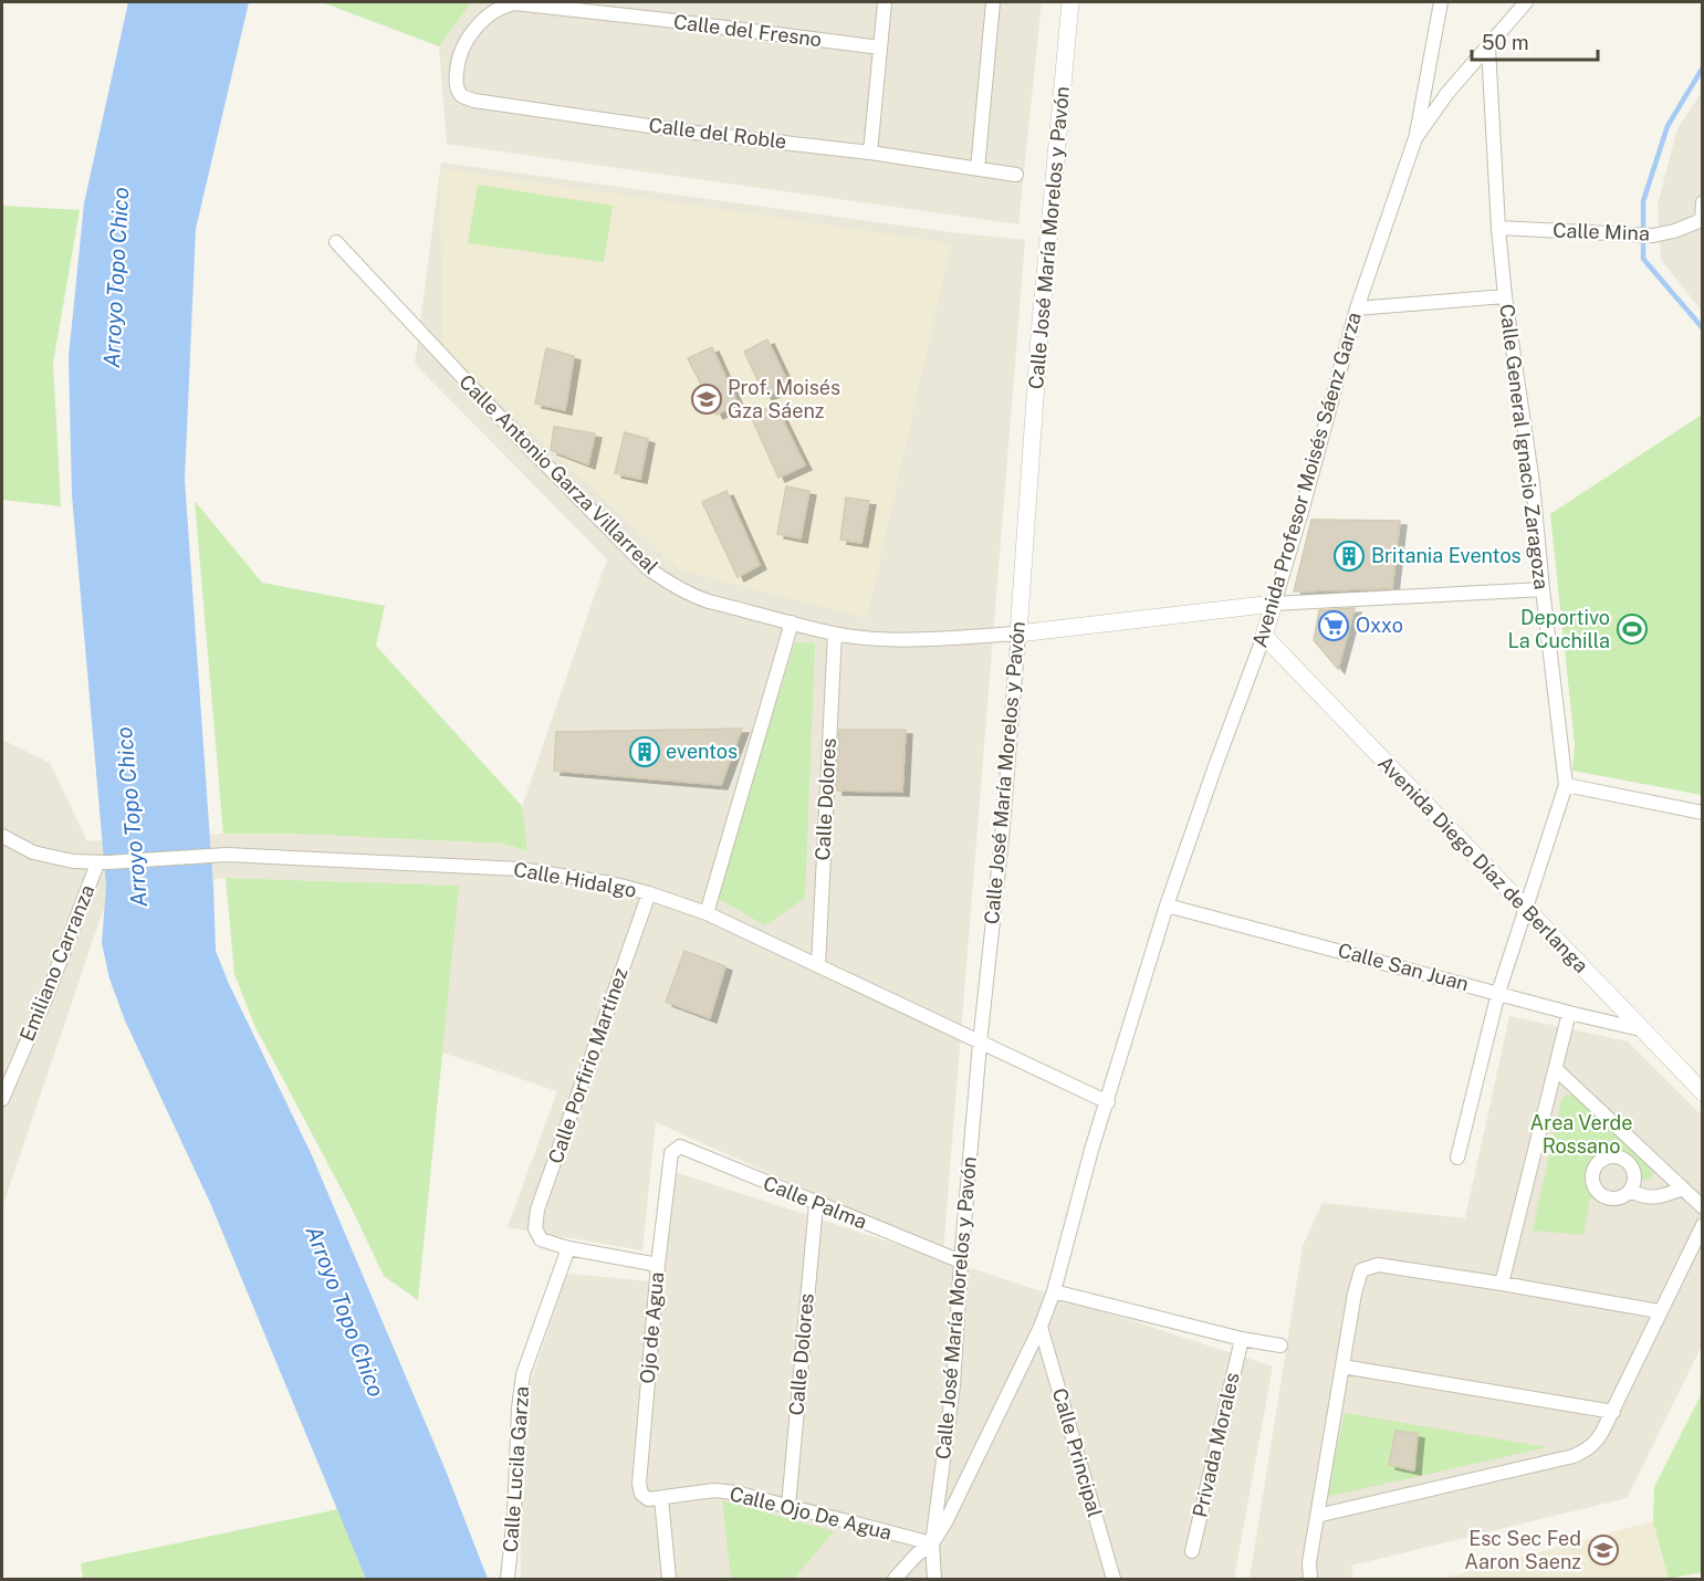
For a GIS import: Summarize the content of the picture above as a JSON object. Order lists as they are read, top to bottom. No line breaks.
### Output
{"streets":{"street":["Calle del Fresno","Calle del Roble","Calle Mina","Calle José María Morelos y Pavón","Calle General Ignacio Zaragoza","Calle Antonio Garza Villarreal","Avenida Profesor Moisés Sáenz Garza","Calle Dolores","Avenida Diego Díaz de Berlanga","Calle Hidalgo","Emiliano Carranza","Calle San Juan","Calle Porfirio Martínez","Calle Palma","Ojo de Agua","Privada Morales","Calle Principal","Calle Lucila Garza","Calle Ojo De Agua"]},"crossings":[["Calle del Fresno","Calle del Roble"],["Calle Mina","Calle General Ignacio Zaragoza"],["Calle José María Morelos y Pavón","Calle Antonio Garza Villarreal"],["Calle José María Morelos y Pavón","Avenida Profesor Moisés Sáenz Garza"],["Calle José María Morelos y Pavón","Calle Hidalgo"],["Calle José María Morelos y Pavón","Calle Palma"],["Calle José María Morelos y Pavón","Calle Ojo De Agua"],["Calle General Ignacio Zaragoza","Calle Antonio Garza Villarreal"],["Calle General Ignacio Zaragoza","Avenida Profesor Moisés Sáenz Garza"],["Calle General Ignacio Zaragoza","Avenida Diego Díaz de Berlanga"],["Calle General Ignacio Zaragoza","Calle San Juan"],["Calle Antonio Garza Villarreal","Avenida Profesor Moisés Sáenz Garza"],["Calle Antonio Garza Villarreal","Calle Dolores"],["Avenida Profesor Moisés Sáenz Garza","Avenida Diego Díaz de Berlanga"],["Avenida Profesor Moisés Sáenz Garza","Calle Hidalgo"],["Avenida Profesor Moisés Sáenz Garza","Calle San Juan"],["Avenida Profesor Moisés Sáenz Garza","Calle Principal"],["Avenida Profesor Moisés Sáenz Garza","Calle Ojo De Agua"],["Calle Dolores","Calle Hidalgo"],["Calle Dolores","Calle Palma"],["Calle Dolores","Calle Ojo De Agua"],["Avenida Diego Díaz de Berlanga","Calle San Juan"],["Calle Hidalgo","Emiliano Carranza"],["Calle Hidalgo","Calle Porfirio Martínez"],["Calle Porfirio Martínez","Calle Lucila Garza"],["Calle Palma","Ojo de Agua"],["Ojo de Agua","Calle Ojo De Agua"]],"water":["Arroyo Topo Chico"],"parks":["Area Verde Rossano"],"places":{"school or university":["Prof. Moisés Gza Sáenz","Esc Sec Fed Aaron Saenz"],"building":["Britania Eventos","eventos"],"supermarket":["Oxxo"],"sports":["Deportivo La Cuchilla"]},"scale_bar":"50 m"}
